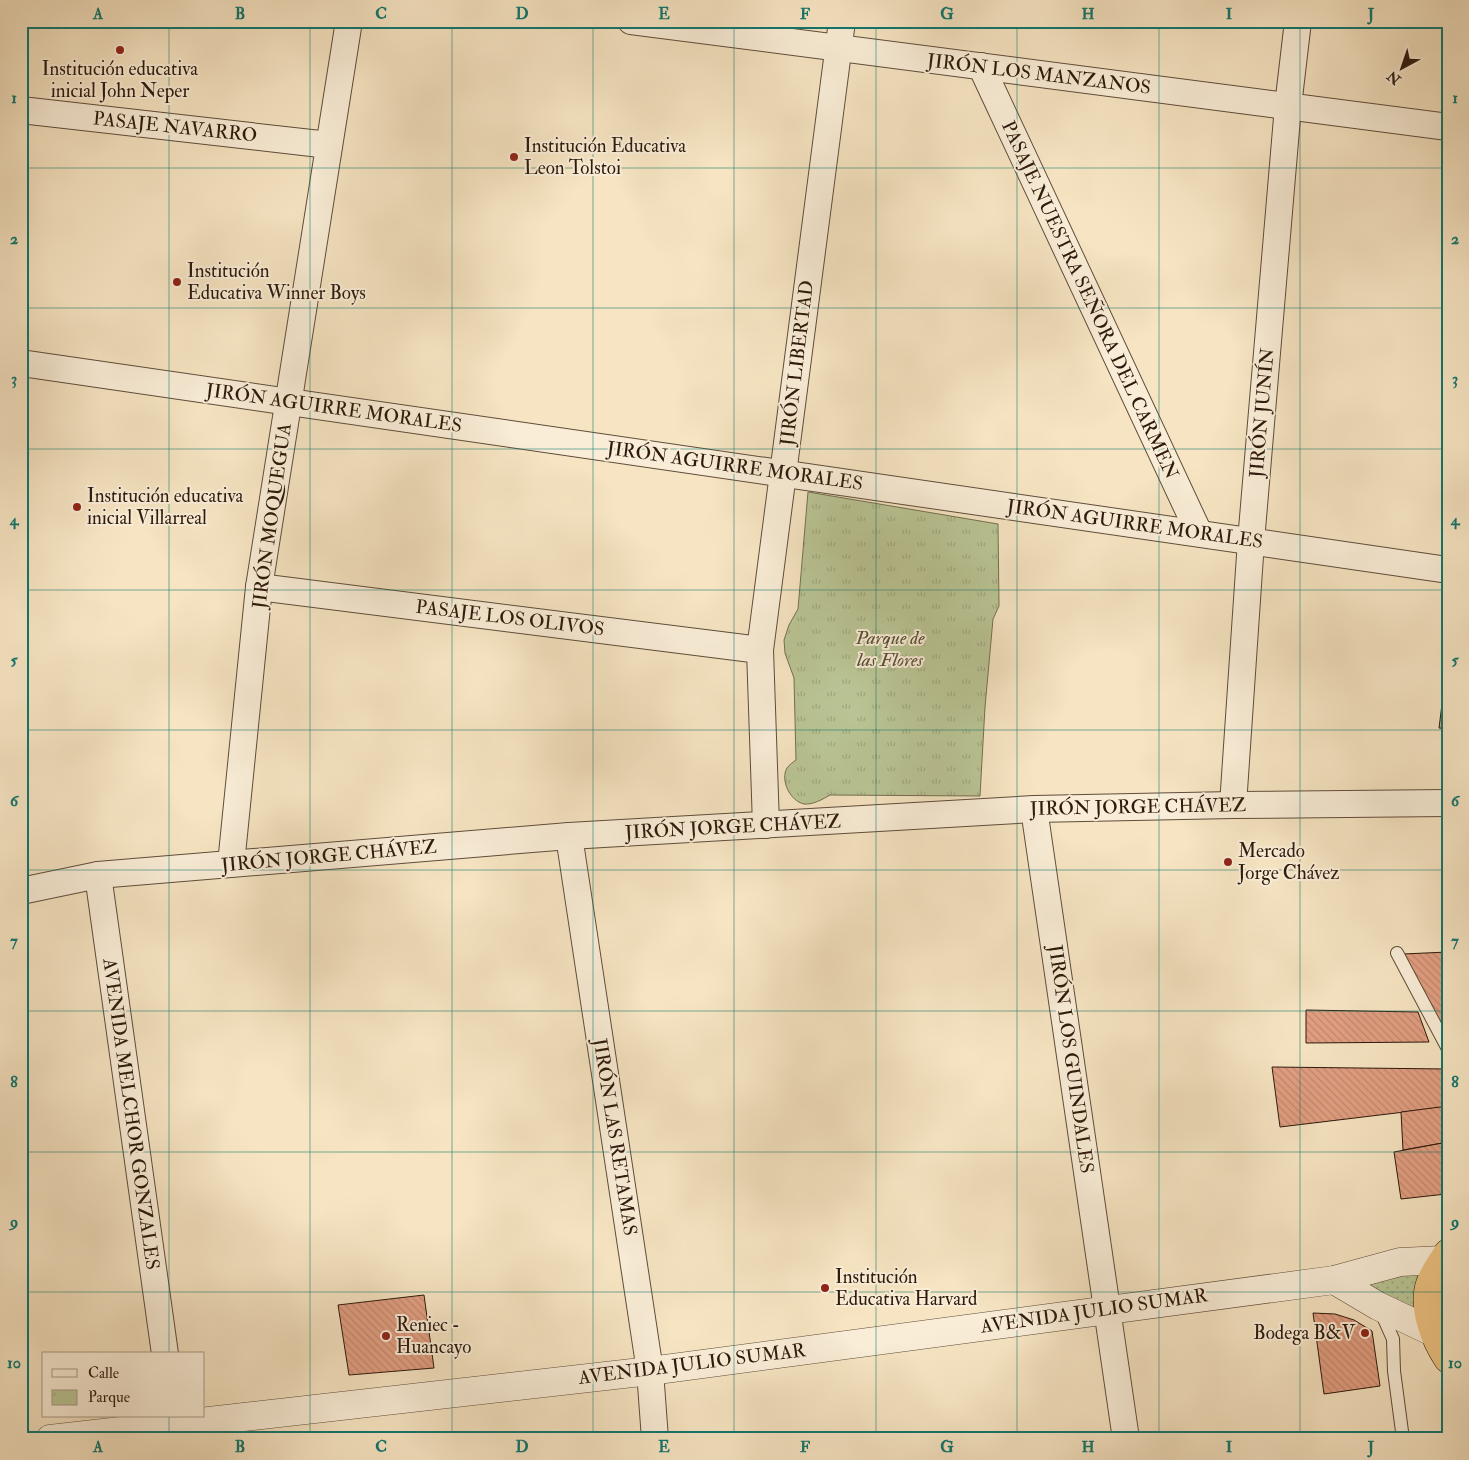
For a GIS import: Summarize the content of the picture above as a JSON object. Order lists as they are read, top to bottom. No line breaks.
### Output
{"streets":{"street":["JIRÓN LOS MANZANOS","PASAJE NAVARRO","PASAJE NUESTRA SEÑORA DEL CARMEN","JIRÓN LIBERTAD","JIRÓN AGUIRRE MORALES","JIRÓN JUNÍN","JIRÓN MOQUEGUA","PASAJE LOS OLIVOS","JIRÓN JORGE CHÁVEZ","JIRÓN LOS GUINDALES","AVENIDA MELCHOR GONZALES","JIRÓN LAS RETAMAS","AVENIDA JULIO SUMAR"]},"crossings":[["JIRÓN LOS MANZANOS","PASAJE NUESTRA SEÑORA DEL CARMEN"],["JIRÓN LOS MANZANOS","JIRÓN LIBERTAD"],["JIRÓN LOS MANZANOS","JIRÓN JUNÍN"],["PASAJE NAVARRO","JIRÓN MOQUEGUA"],["PASAJE NUESTRA SEÑORA DEL CARMEN","JIRÓN AGUIRRE MORALES"],["JIRÓN LIBERTAD","JIRÓN AGUIRRE MORALES"],["JIRÓN LIBERTAD","PASAJE LOS OLIVOS"],["JIRÓN LIBERTAD","JIRÓN JORGE CHÁVEZ"],["JIRÓN AGUIRRE MORALES","JIRÓN JUNÍN"],["JIRÓN AGUIRRE MORALES","JIRÓN MOQUEGUA"],["JIRÓN JUNÍN","JIRÓN JORGE CHÁVEZ"],["JIRÓN MOQUEGUA","PASAJE LOS OLIVOS"],["JIRÓN MOQUEGUA","JIRÓN JORGE CHÁVEZ"],["JIRÓN JORGE CHÁVEZ","JIRÓN LOS GUINDALES"],["JIRÓN JORGE CHÁVEZ","AVENIDA MELCHOR GONZALES"],["JIRÓN JORGE CHÁVEZ","JIRÓN LAS RETAMAS"],["JIRÓN LOS GUINDALES","AVENIDA JULIO SUMAR"],["JIRÓN LAS RETAMAS","AVENIDA JULIO SUMAR"]],"parks":["Parque de las Flores"],"places":["Institución educativa inicial John Neper","Institución Educativa Leon Tolstoi","Institución Educativa Winner Boys","Institución educativa inicial Villarreal","Mercado Jorge Chávez","Institución Educativa Harvard","Bodega B&V","Reniec - Huancayo"],"legend":["Calle","Parque"],"north":"bottom left","grid":{"columns":["A","B","C","D","E","F","G","H","I","J"],"rows":["1","2","3","4","5","6","7","8","9","10"]}}
